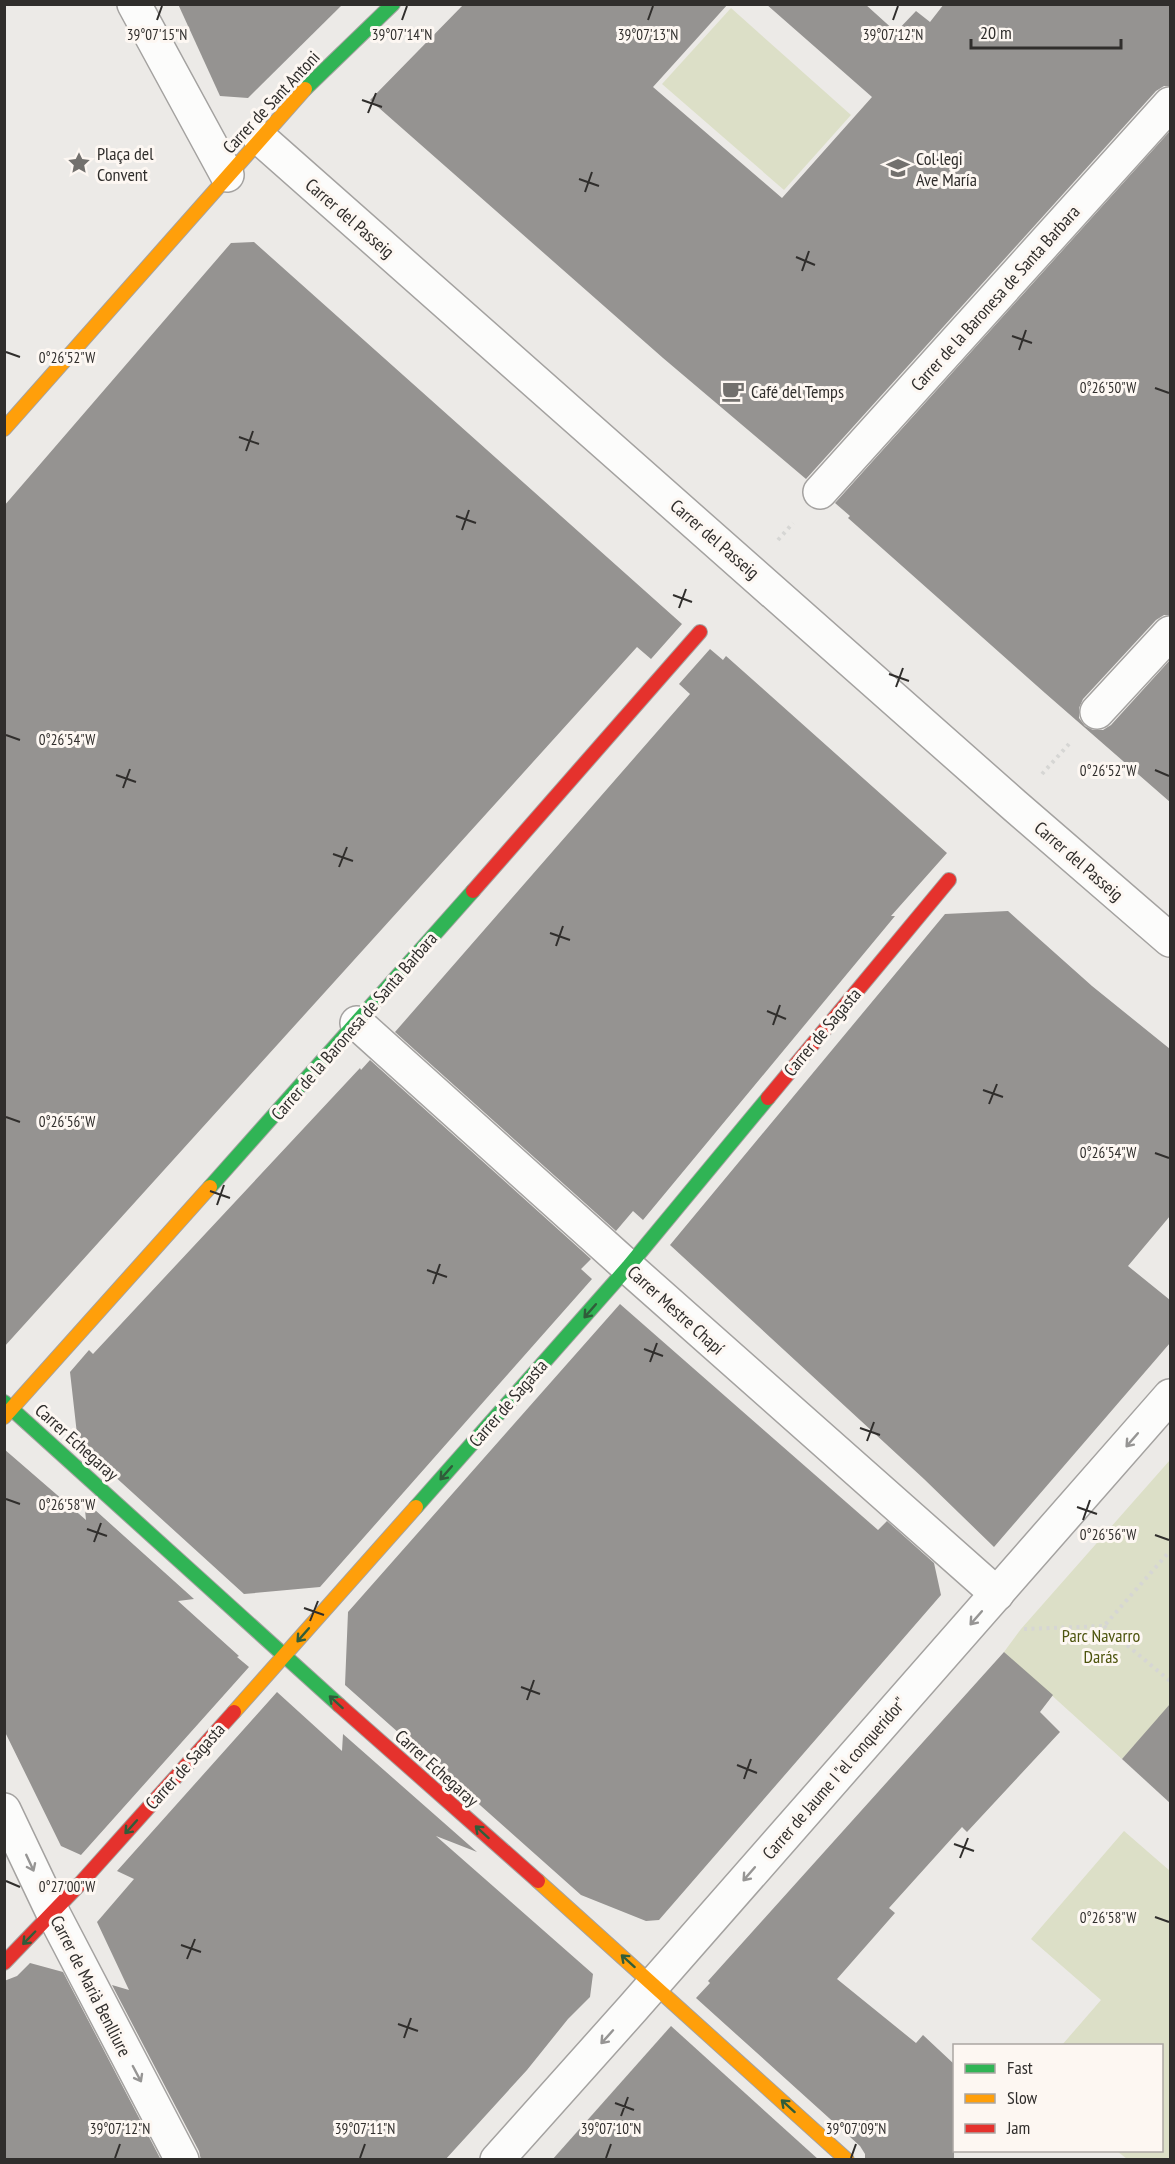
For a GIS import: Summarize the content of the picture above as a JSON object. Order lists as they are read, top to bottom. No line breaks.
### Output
{"streets":{"street":["Carrer de Sant Antoni","Carrer del Passeig","Carrer de la Baronesa de Santa Barbara","Carrer de Sagasta","Carrer Mestre Chapí","Carrer Echegaray","Carrer de Jaume I \"el conqueridor\"","Carrer de Marià Benlliure"]},"crossings":[["Carrer de Sant Antoni","Carrer del Passeig"],["Carrer de la Baronesa de Santa Barbara","Carrer Mestre Chapí"],["Carrer de la Baronesa de Santa Barbara","Carrer Echegaray"],["Carrer de Sagasta","Carrer Mestre Chapí"],["Carrer de Sagasta","Carrer Echegaray"],["Carrer de Sagasta","Carrer de Marià Benlliure"],["Carrer Mestre Chapí","Carrer de Jaume I \"el conqueridor\""],["Carrer Echegaray","Carrer de Jaume I \"el conqueridor\""]],"one_way":["Carrer de Sagasta","Carrer Echegaray","Carrer de Jaume I \"el conqueridor\"","Carrer de Marià Benlliure"],"parks":["Parc Navarro Darás"],"places":{"place":["Plaça del Convent"],"school or university":["Col·legi Ave María"],"cafe":["Café del Temps"]},"legend":["Fast","Slow","Jam"],"scale_bar":"20 m","coordinates":["39°07'15\"N","39°07'14\"N","39°07'13\"N","39°07'12\"N","0°26'52\"W","0°26'50\"W","0°26'54\"W","0°26'56\"W","0°26'58\"W","0°27'00\"W","39°07'11\"N","39°07'10\"N","39°07'09\"N"]}
